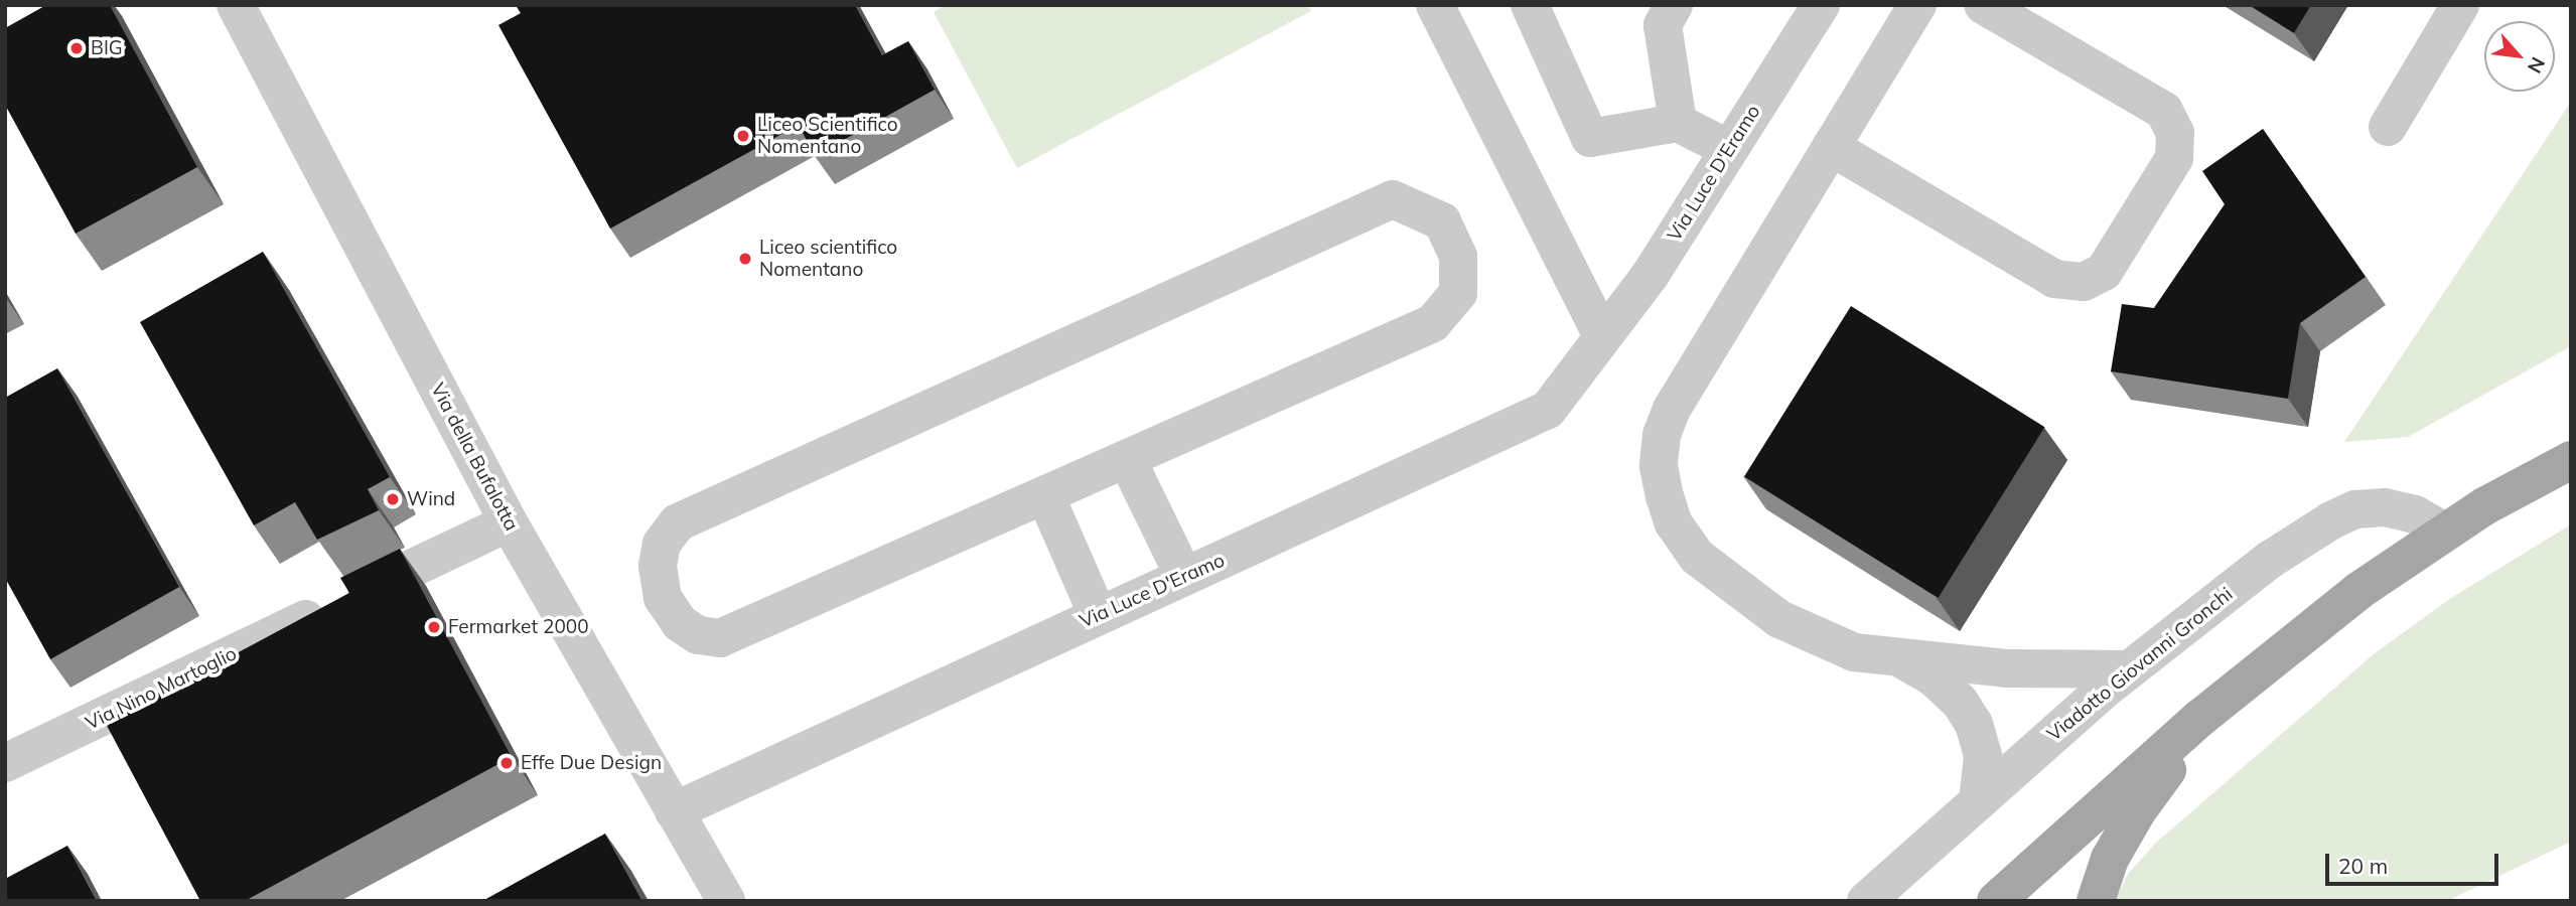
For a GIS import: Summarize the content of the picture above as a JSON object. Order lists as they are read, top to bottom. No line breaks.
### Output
{"streets":{"street":["Via Luce D'Eramo","Via della Bufalotta","Viadotto Giovanni Gronchi","Via Nino Martoglio"]},"crossings":[["Via Luce D'Eramo","Via della Bufalotta"],["Via della Bufalotta","Via Nino Martoglio"]],"places":["BIG","Liceo Scientifico Nomentano","Liceo scientifico Nomentano","Wind","Fermarket 2000","Effe Due Design"],"scale_bar":"20 m","north":"bottom right"}
